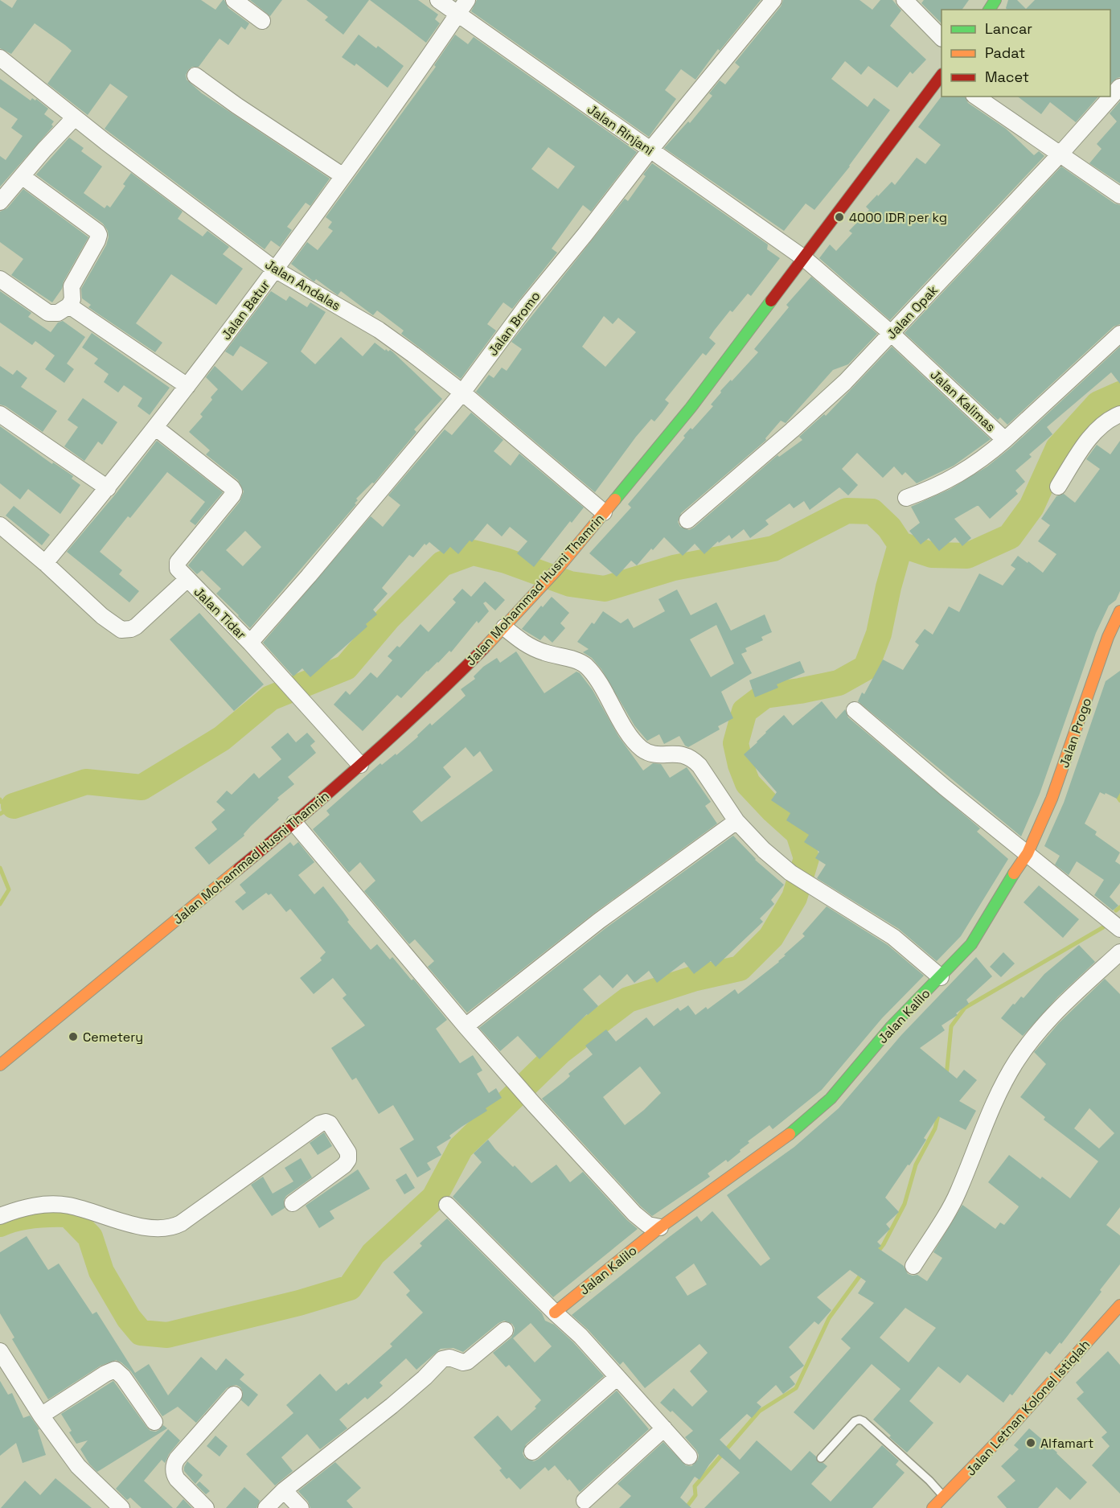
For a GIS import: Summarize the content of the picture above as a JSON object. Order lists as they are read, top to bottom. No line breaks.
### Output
{"streets":{"street":["Jalan Rinjani","Jalan Andalas","Jalan Batur","Jalan Opak","Jalan Bromo","Jalan Kalimas","Jalan Mohammad Husni Thamrin","Jalan Tidar","Jalan Progo","Jalan Kalilo","Jalan Letnan Kolonel Istiqlah"]},"crossings":[["Jalan Rinjani","Jalan Batur"],["Jalan Rinjani","Jalan Bromo"],["Jalan Rinjani","Jalan Kalimas"],["Jalan Rinjani","Jalan Mohammad Husni Thamrin"],["Jalan Andalas","Jalan Batur"],["Jalan Andalas","Jalan Bromo"],["Jalan Andalas","Jalan Mohammad Husni Thamrin"],["Jalan Batur","Jalan Tidar"],["Jalan Opak","Jalan Kalimas"],["Jalan Bromo","Jalan Tidar"],["Jalan Kalimas","Jalan Mohammad Husni Thamrin"],["Jalan Mohammad Husni Thamrin","Jalan Tidar"],["Jalan Progo","Jalan Kalilo"]],"places":["4000 IDR per kg","Cemetery","Alfamart"],"legend":["Lancar","Padat","Macet"]}
